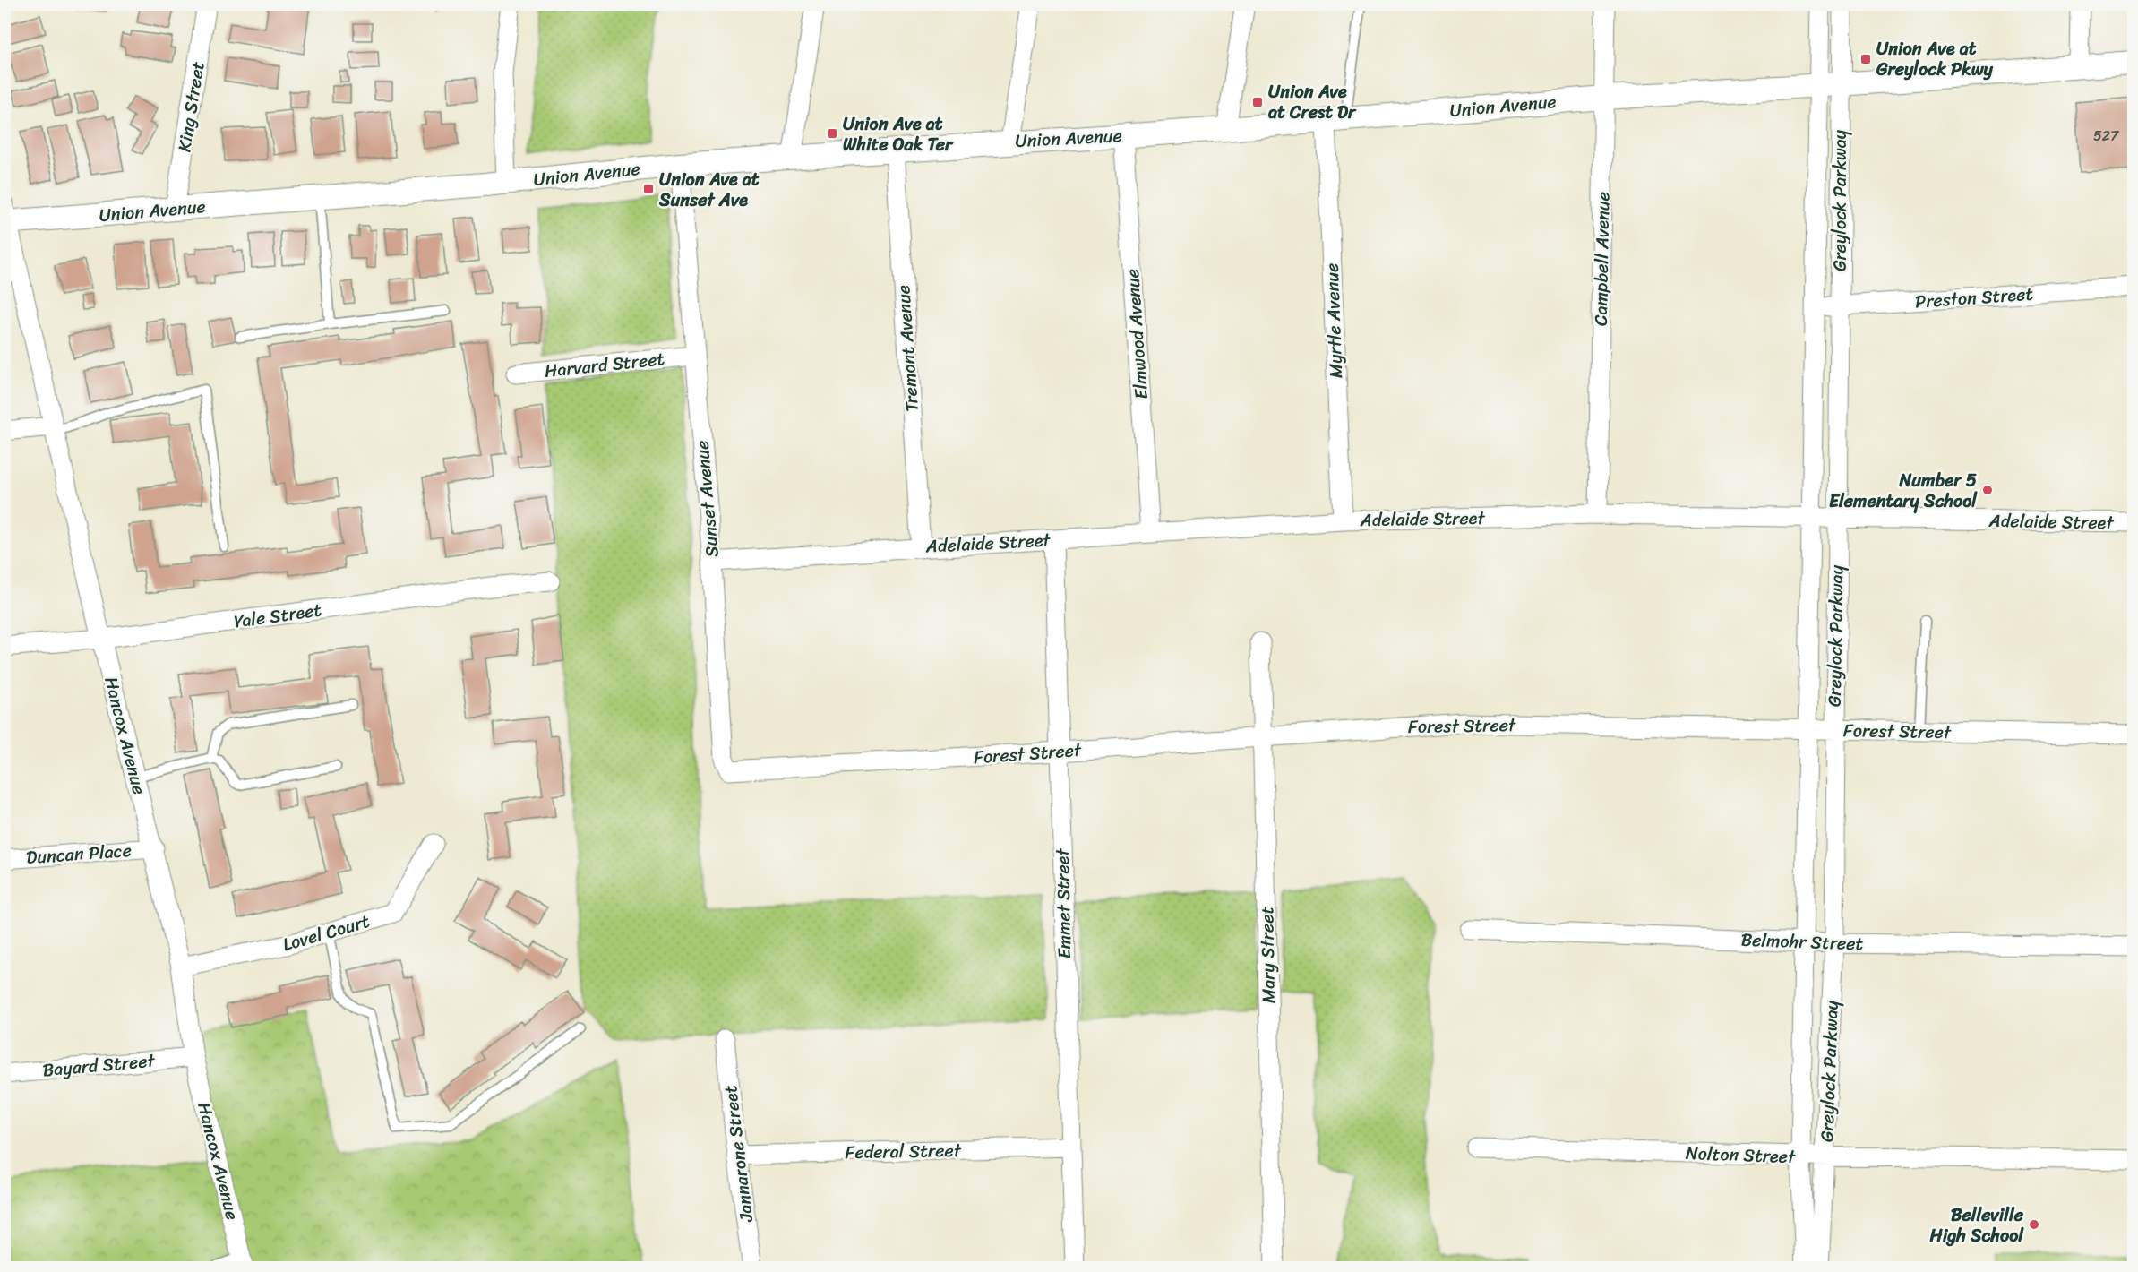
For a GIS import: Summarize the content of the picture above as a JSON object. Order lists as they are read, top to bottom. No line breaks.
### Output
{"streets":{"street":["Union Avenue","King Street","Greylock Parkway","Campbell Avenue","Preston Street","Myrtle Avenue","Elmwood Avenue","Tremont Avenue","Harvard Street","Sunset Avenue","Adelaide Street","Yale Street","Forest Street","Hancox Avenue","Duncan Place","Emmet Street","Lovel Court","Belmohr Street","Mary Street","Bayard Street","Federal Street","Jannarone Street","Nolton Street"]},"crossings":[["Union Avenue","King Street"],["Union Avenue","Greylock Parkway"],["Union Avenue","Campbell Avenue"],["Union Avenue","Myrtle Avenue"],["Union Avenue","Elmwood Avenue"],["Union Avenue","Tremont Avenue"],["Union Avenue","Sunset Avenue"],["Union Avenue","Hancox Avenue"],["Greylock Parkway","Preston Street"],["Greylock Parkway","Adelaide Street"],["Greylock Parkway","Forest Street"],["Greylock Parkway","Belmohr Street"],["Greylock Parkway","Nolton Street"],["Campbell Avenue","Adelaide Street"],["Myrtle Avenue","Adelaide Street"],["Elmwood Avenue","Adelaide Street"],["Tremont Avenue","Adelaide Street"],["Harvard Street","Sunset Avenue"],["Sunset Avenue","Adelaide Street"],["Sunset Avenue","Forest Street"],["Adelaide Street","Emmet Street"],["Yale Street","Hancox Avenue"],["Forest Street","Emmet Street"],["Forest Street","Mary Street"],["Hancox Avenue","Duncan Place"],["Hancox Avenue","Lovel Court"],["Hancox Avenue","Bayard Street"],["Emmet Street","Federal Street"],["Federal Street","Jannarone Street"]],"places":{"transit":["Union Ave at Greylock Pkwy","Union Ave at Crest Dr","Union Ave at White Oak Ter","Union Ave at Sunset Ave"],"other":["Number 5 Elementary School","Belleville High School"]},"house_numbers":["527"]}
